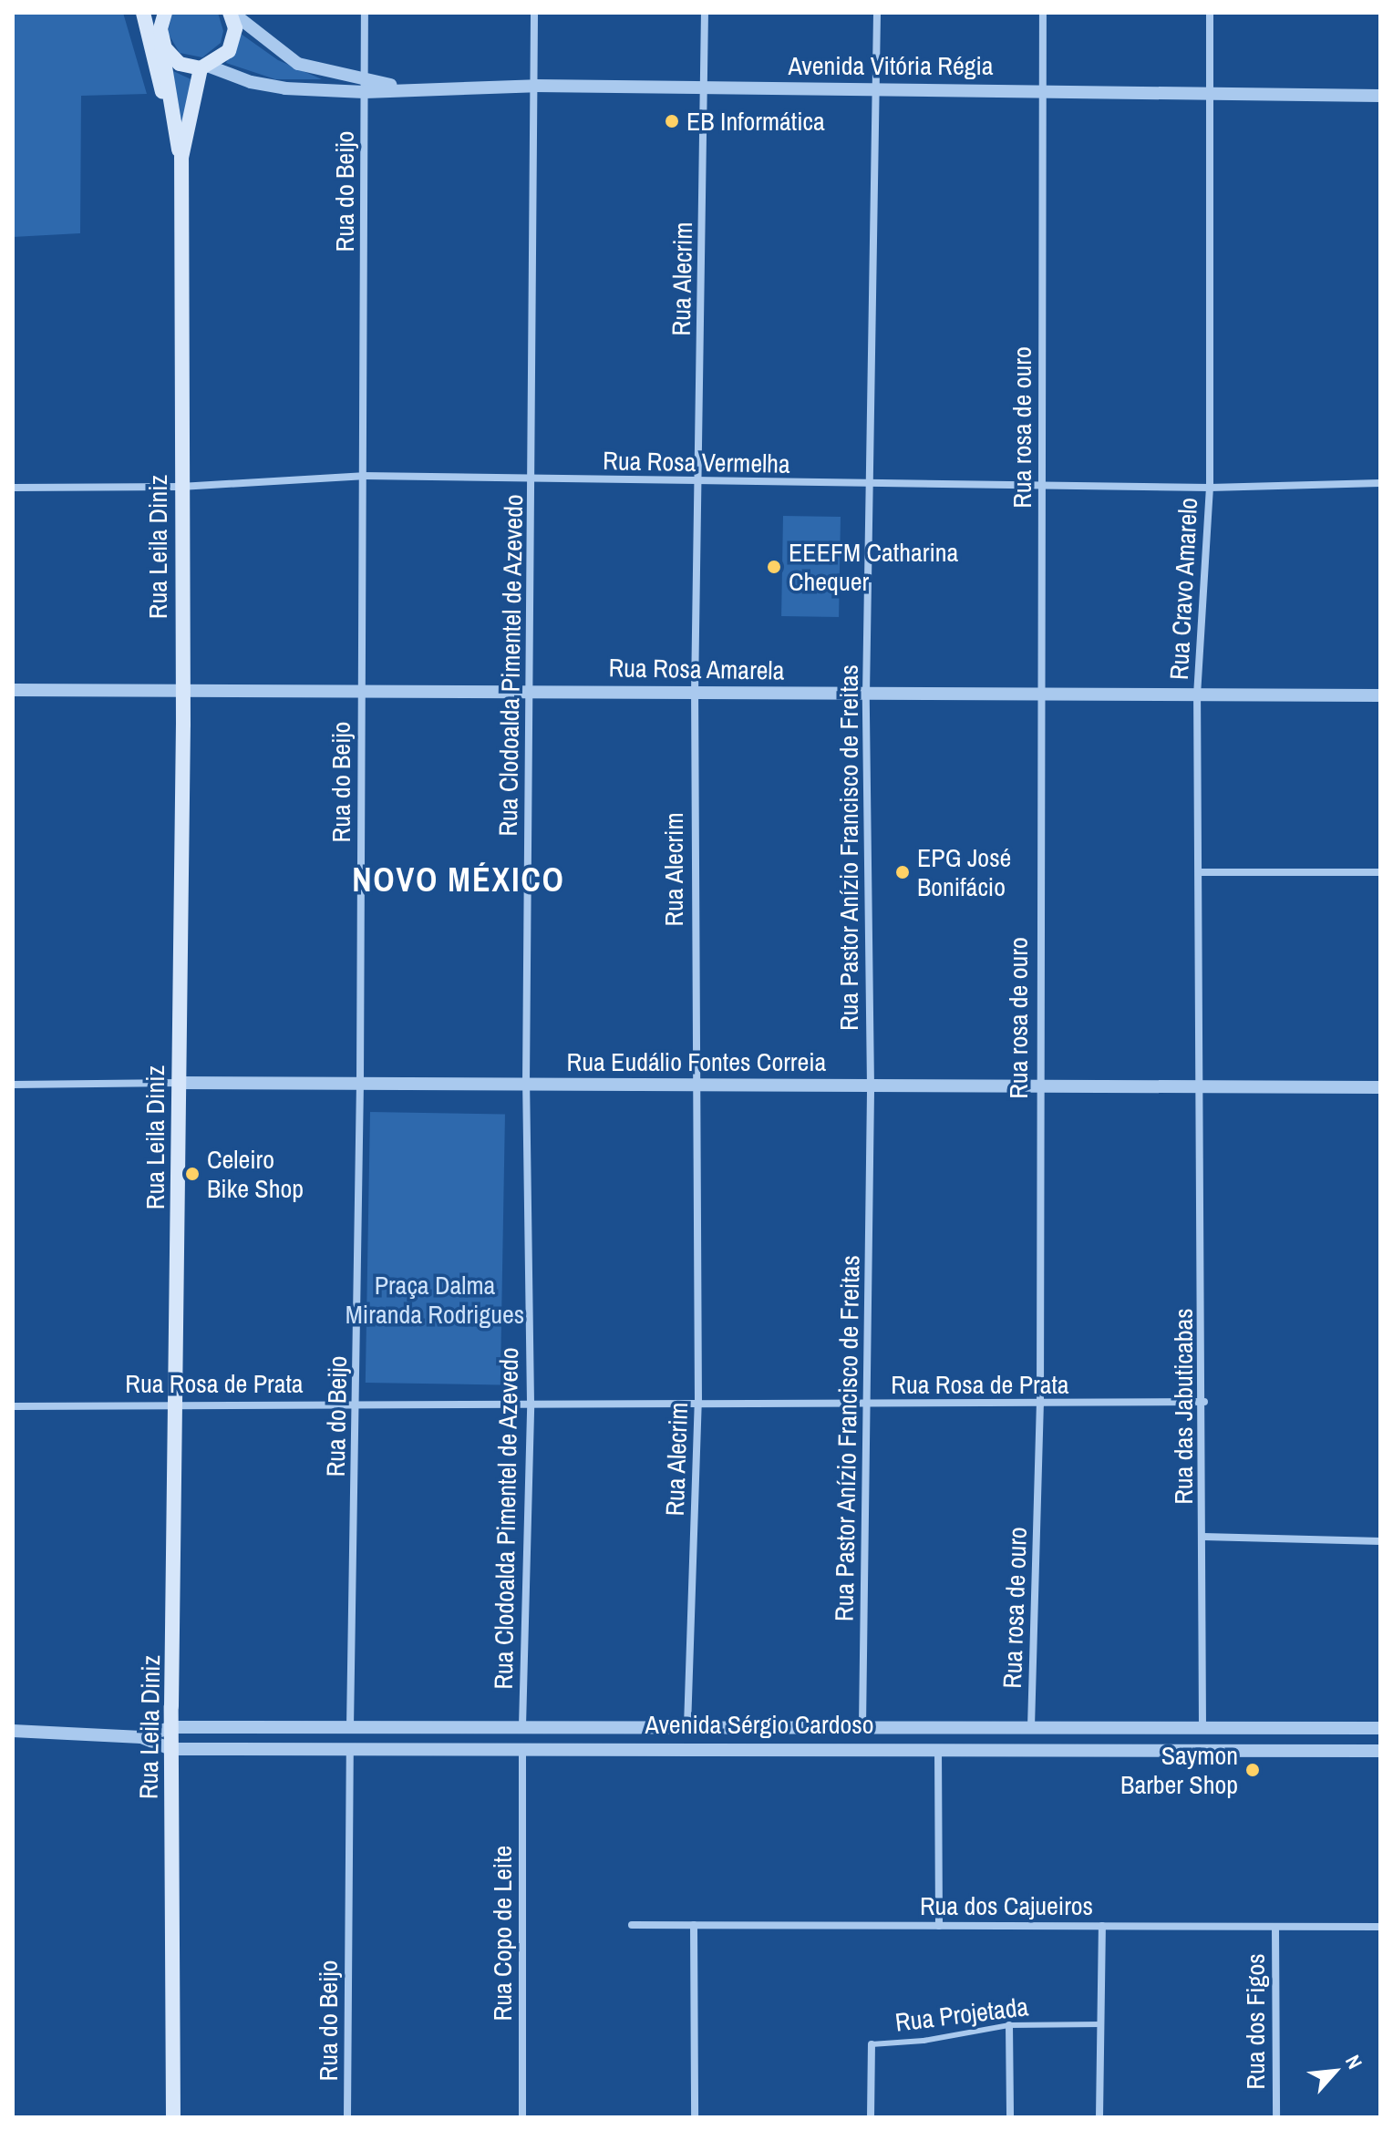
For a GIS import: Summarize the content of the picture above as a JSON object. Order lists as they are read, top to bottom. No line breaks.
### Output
{"streets":{"main road":["Rua Leila Diniz"],"street":["Avenida Vitória Régia","Rua do Beijo","Rua Alecrim","Rua rosa de ouro","Rua Rosa Vermelha","Rua Cravo Amarelo","Rua Clodoalda Pimentel de Azevedo","Rua Rosa Amarela","Rua Pastor Anízio Francisco de Freitas","Rua Eudálio Fontes Correia","Rua Rosa de Prata","Rua das Jabuticabas","Avenida Sérgio Cardoso","Rua dos Cajueiros","Rua Copo de Leite","Rua dos Figos"],"lane":["Rua Projetada"]},"crossings":[["Avenida Vitória Régia","Rua do Beijo"],["Avenida Vitória Régia","Rua Alecrim"],["Avenida Vitória Régia","Rua rosa de ouro"],["Avenida Vitória Régia","Rua Leila Diniz"],["Avenida Vitória Régia","Rua Cravo Amarelo"],["Avenida Vitória Régia","Rua Clodoalda Pimentel de Azevedo"],["Avenida Vitória Régia","Rua Pastor Anízio Francisco de Freitas"],["Rua do Beijo","Rua Rosa Vermelha"],["Rua do Beijo","Rua Rosa Amarela"],["Rua do Beijo","Rua Eudálio Fontes Correia"],["Rua do Beijo","Rua Rosa de Prata"],["Rua do Beijo","Avenida Sérgio Cardoso"],["Rua Alecrim","Rua Rosa Vermelha"],["Rua Alecrim","Rua Rosa Amarela"],["Rua Alecrim","Rua Eudálio Fontes Correia"],["Rua Alecrim","Rua Rosa de Prata"],["Rua Alecrim","Avenida Sérgio Cardoso"],["Rua rosa de ouro","Rua Rosa Vermelha"],["Rua rosa de ouro","Rua Rosa Amarela"],["Rua rosa de ouro","Rua Eudálio Fontes Correia"],["Rua rosa de ouro","Rua Rosa de Prata"],["Rua rosa de ouro","Avenida Sérgio Cardoso"],["Rua Rosa Vermelha","Rua Leila Diniz"],["Rua Rosa Vermelha","Rua Cravo Amarelo"],["Rua Rosa Vermelha","Rua Clodoalda Pimentel de Azevedo"],["Rua Rosa Vermelha","Rua Pastor Anízio Francisco de Freitas"],["Rua Leila Diniz","Rua Rosa Amarela"],["Rua Leila Diniz","Rua Eudálio Fontes Correia"],["Rua Leila Diniz","Rua Rosa de Prata"],["Rua Leila Diniz","Avenida Sérgio Cardoso"],["Rua Cravo Amarelo","Rua Rosa Amarela"],["Rua Cravo Amarelo","Rua Eudálio Fontes Correia"],["Rua Cravo Amarelo","Rua das Jabuticabas"],["Rua Clodoalda Pimentel de Azevedo","Rua Rosa Amarela"],["Rua Clodoalda Pimentel de Azevedo","Rua Eudálio Fontes Correia"],["Rua Clodoalda Pimentel de Azevedo","Rua Rosa de Prata"],["Rua Clodoalda Pimentel de Azevedo","Avenida Sérgio Cardoso"],["Rua Rosa Amarela","Rua Pastor Anízio Francisco de Freitas"],["Rua Pastor Anízio Francisco de Freitas","Rua Eudálio Fontes Correia"],["Rua Pastor Anízio Francisco de Freitas","Rua Rosa de Prata"],["Rua Pastor Anízio Francisco de Freitas","Avenida Sérgio Cardoso"],["Rua Eudálio Fontes Correia","Rua das Jabuticabas"],["Rua Rosa de Prata","Rua das Jabuticabas"],["Rua das Jabuticabas","Avenida Sérgio Cardoso"],["Avenida Sérgio Cardoso","Rua Copo de Leite"],["Rua dos Cajueiros","Rua dos Figos"]],"districts":["NOVO MÉXICO"],"parks":["Praça Dalma Miranda Rodrigues"],"places":["EB Informática","EEEFM Catharina Chequer","EPG José Bonifácio","Celeiro Bike Shop","Saymon Barber Shop"],"north":"top right"}
